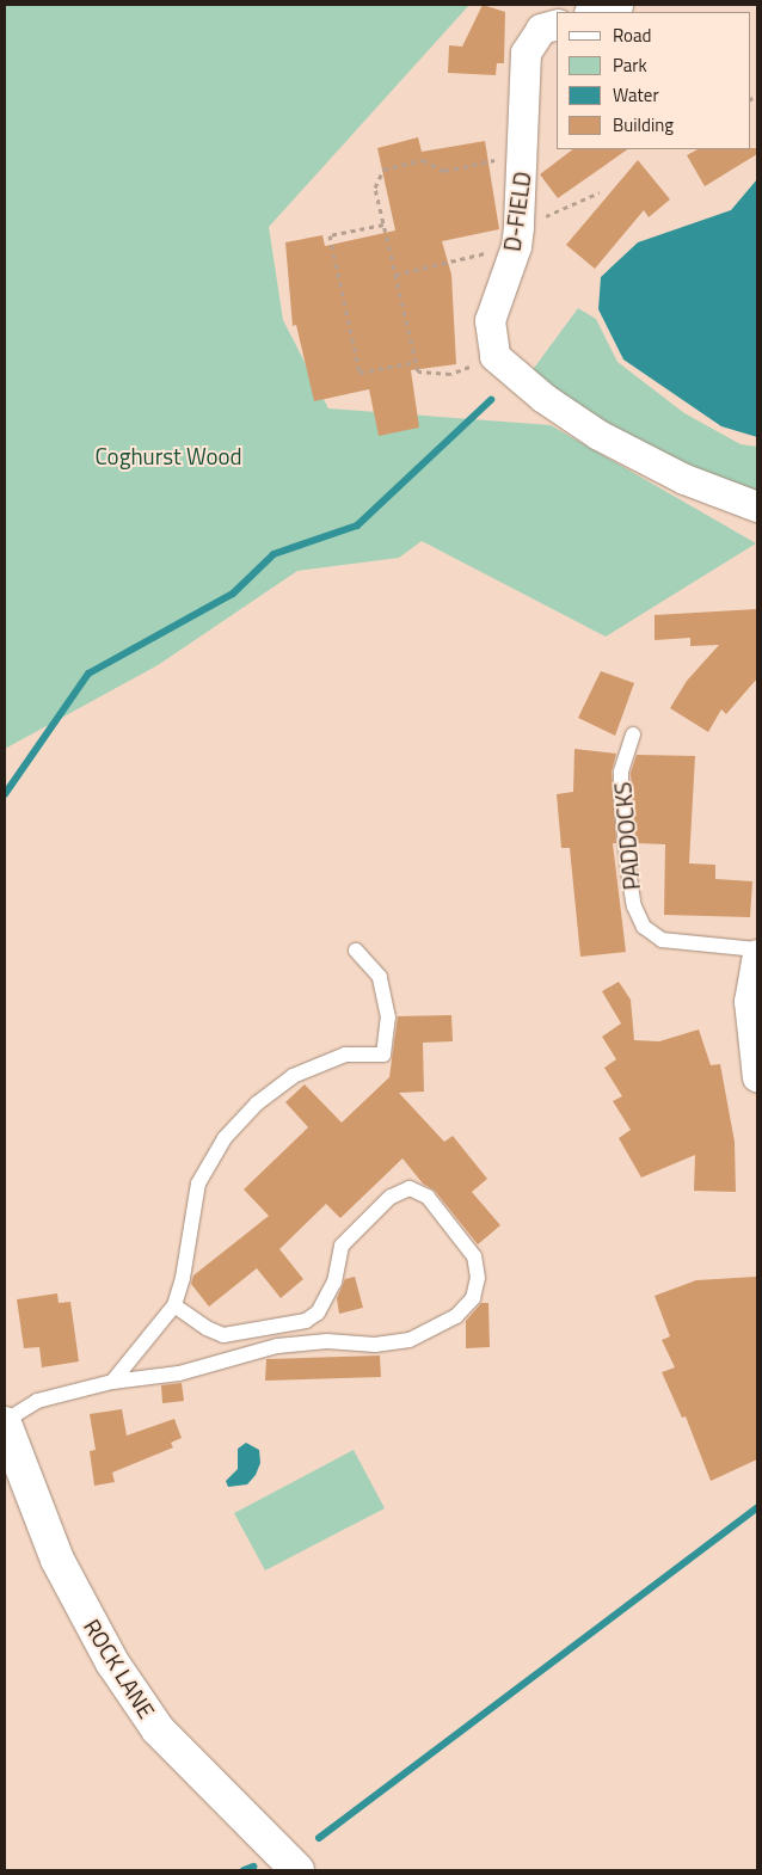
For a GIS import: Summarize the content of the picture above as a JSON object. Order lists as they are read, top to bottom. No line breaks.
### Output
{"streets":{"street":["D-FIELD","ROCK LANE"],"lane":["PADDOCKS"]},"parks":["Coghurst Wood"],"legend":["Road","Park","Water","Building"]}
